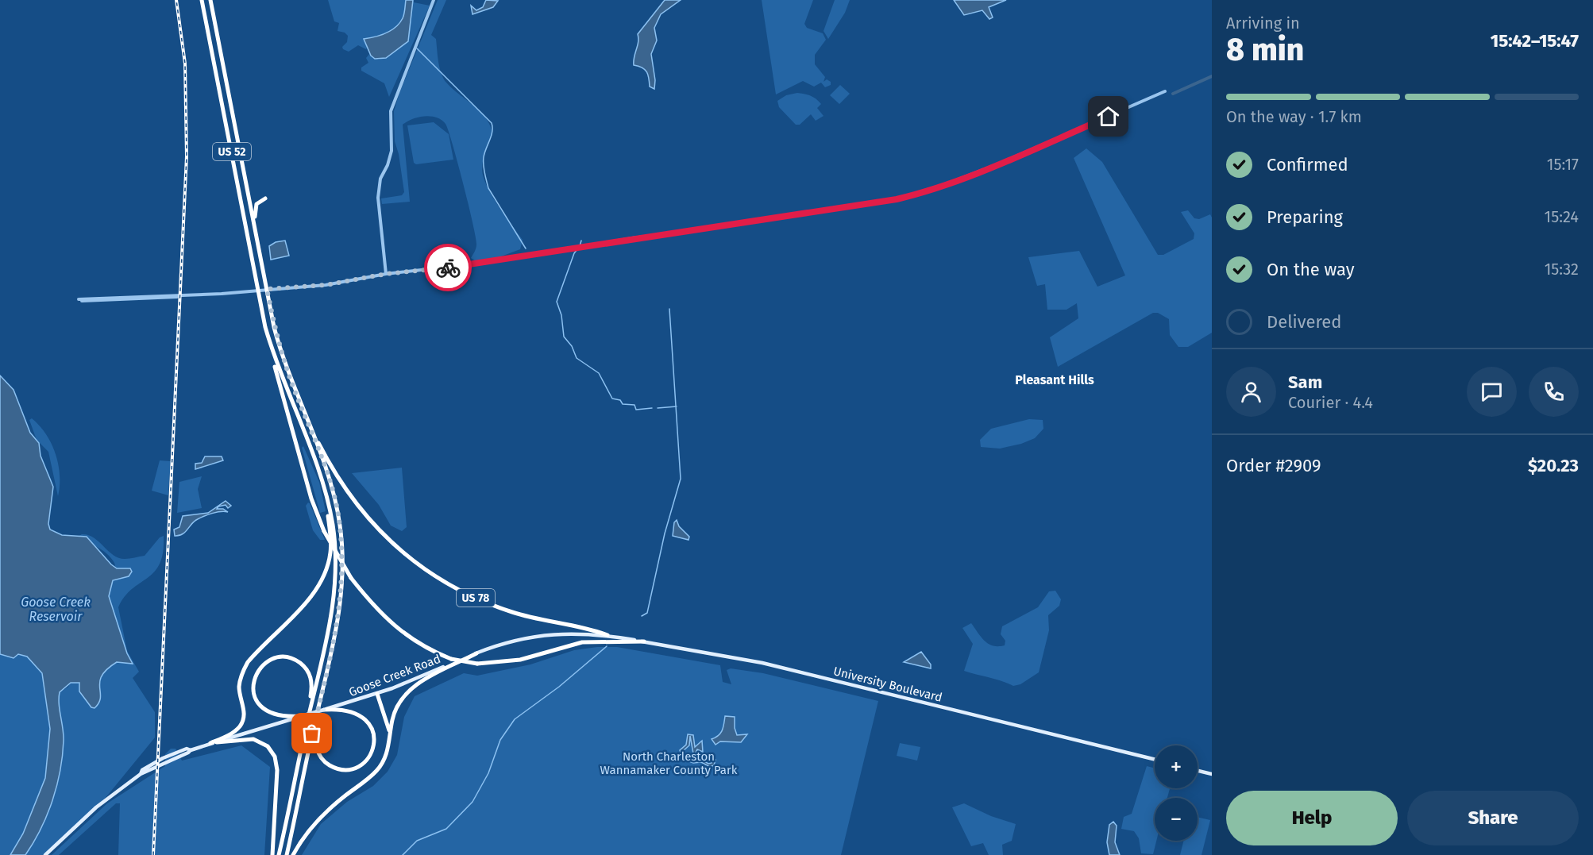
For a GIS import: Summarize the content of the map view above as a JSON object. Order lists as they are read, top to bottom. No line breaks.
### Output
{"streets":{"highway":["US 52","US 78"],"main road":["Goose Creek Road","University Boulevard"]},"crossings":[["US 52","US 78"],["US 78","Goose Creek Road"],["US 78","University Boulevard"],["Goose Creek Road","University Boulevard"]],"districts":["Pleasant Hills"],"water":["Goose Creek Reservoir"],"parks":["North Charleston Wannamaker County Park"],"page":{"heading":["8 min","Arriving in","15:42–15:47"],"panel":["Sam","Courier · 4.4","Order #2909","$20.23"],"bar":"On the way · 1.7 km","list":[["Confirmed","15:17"],["Preparing","15:24"],["On the way","15:32"],"Delivered"],"map_buttons":["+","−"],"buttons":["Help","Share"]}}
